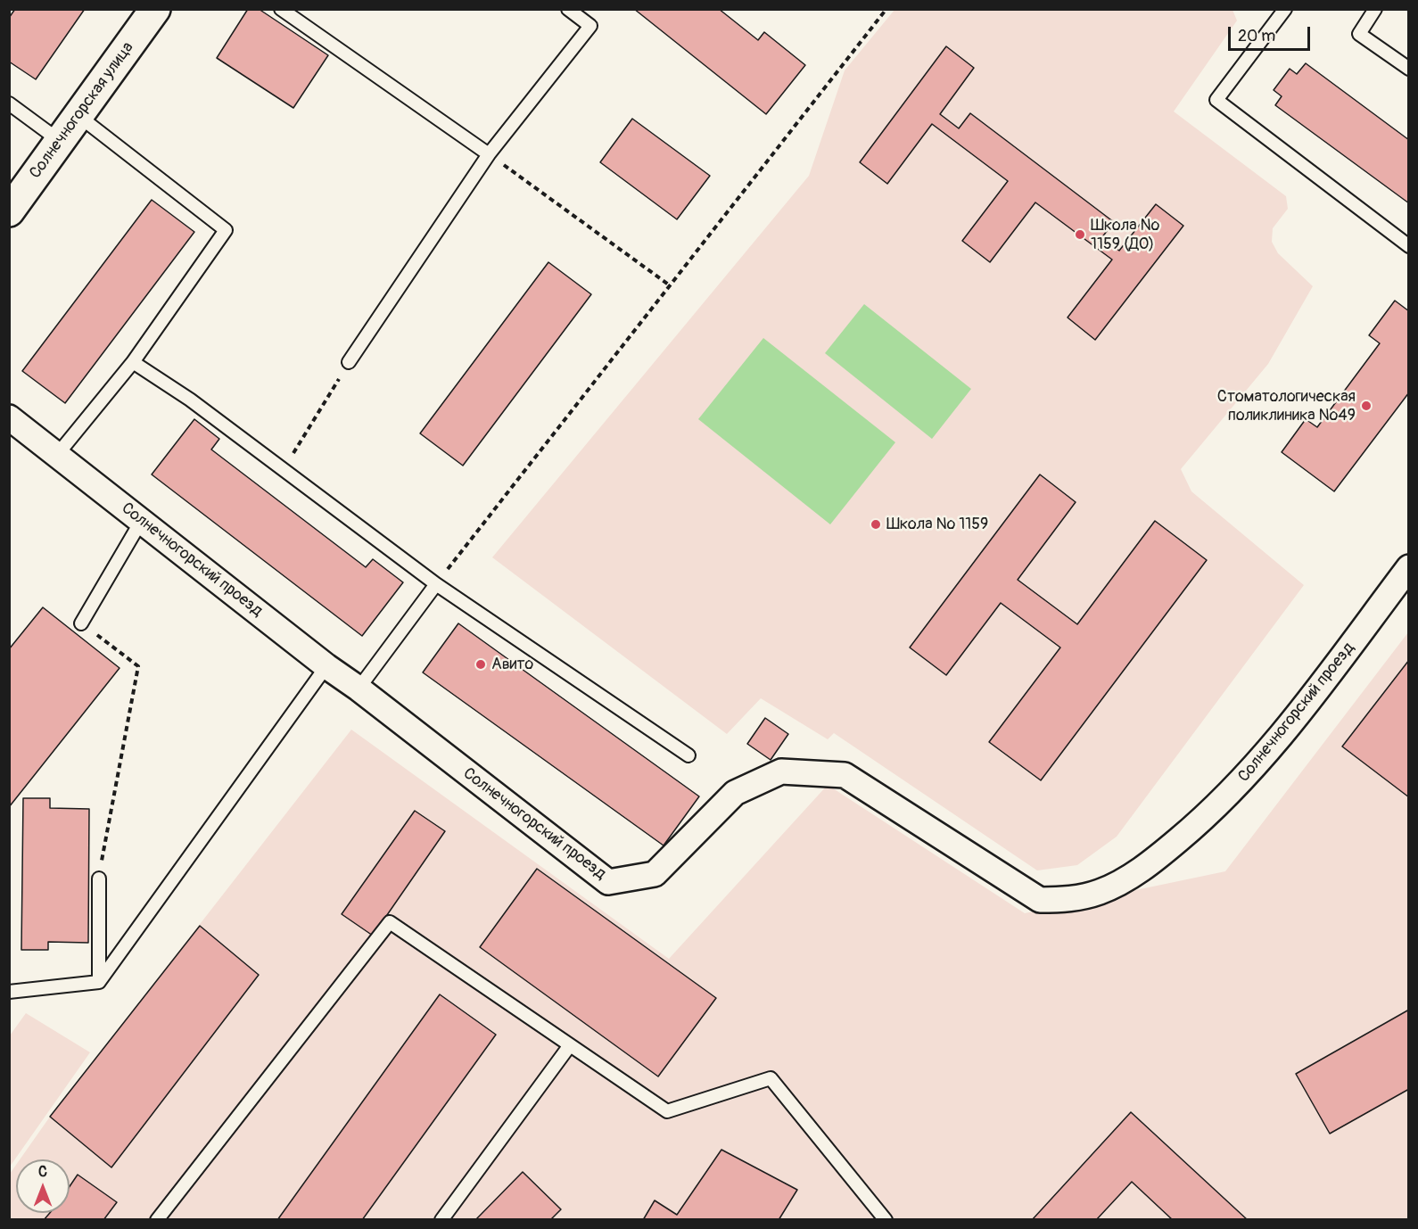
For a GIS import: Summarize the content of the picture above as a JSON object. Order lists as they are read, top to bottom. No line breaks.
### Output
{"streets":{"street":["Солнечногорская улица","Солнечногорский проезд"]},"places":["Школа № 1159 (ДО)","Стоматологическая поликлиника №49","Школа № 1159","Авито"],"scale_bar":"20 m","north":"top"}
